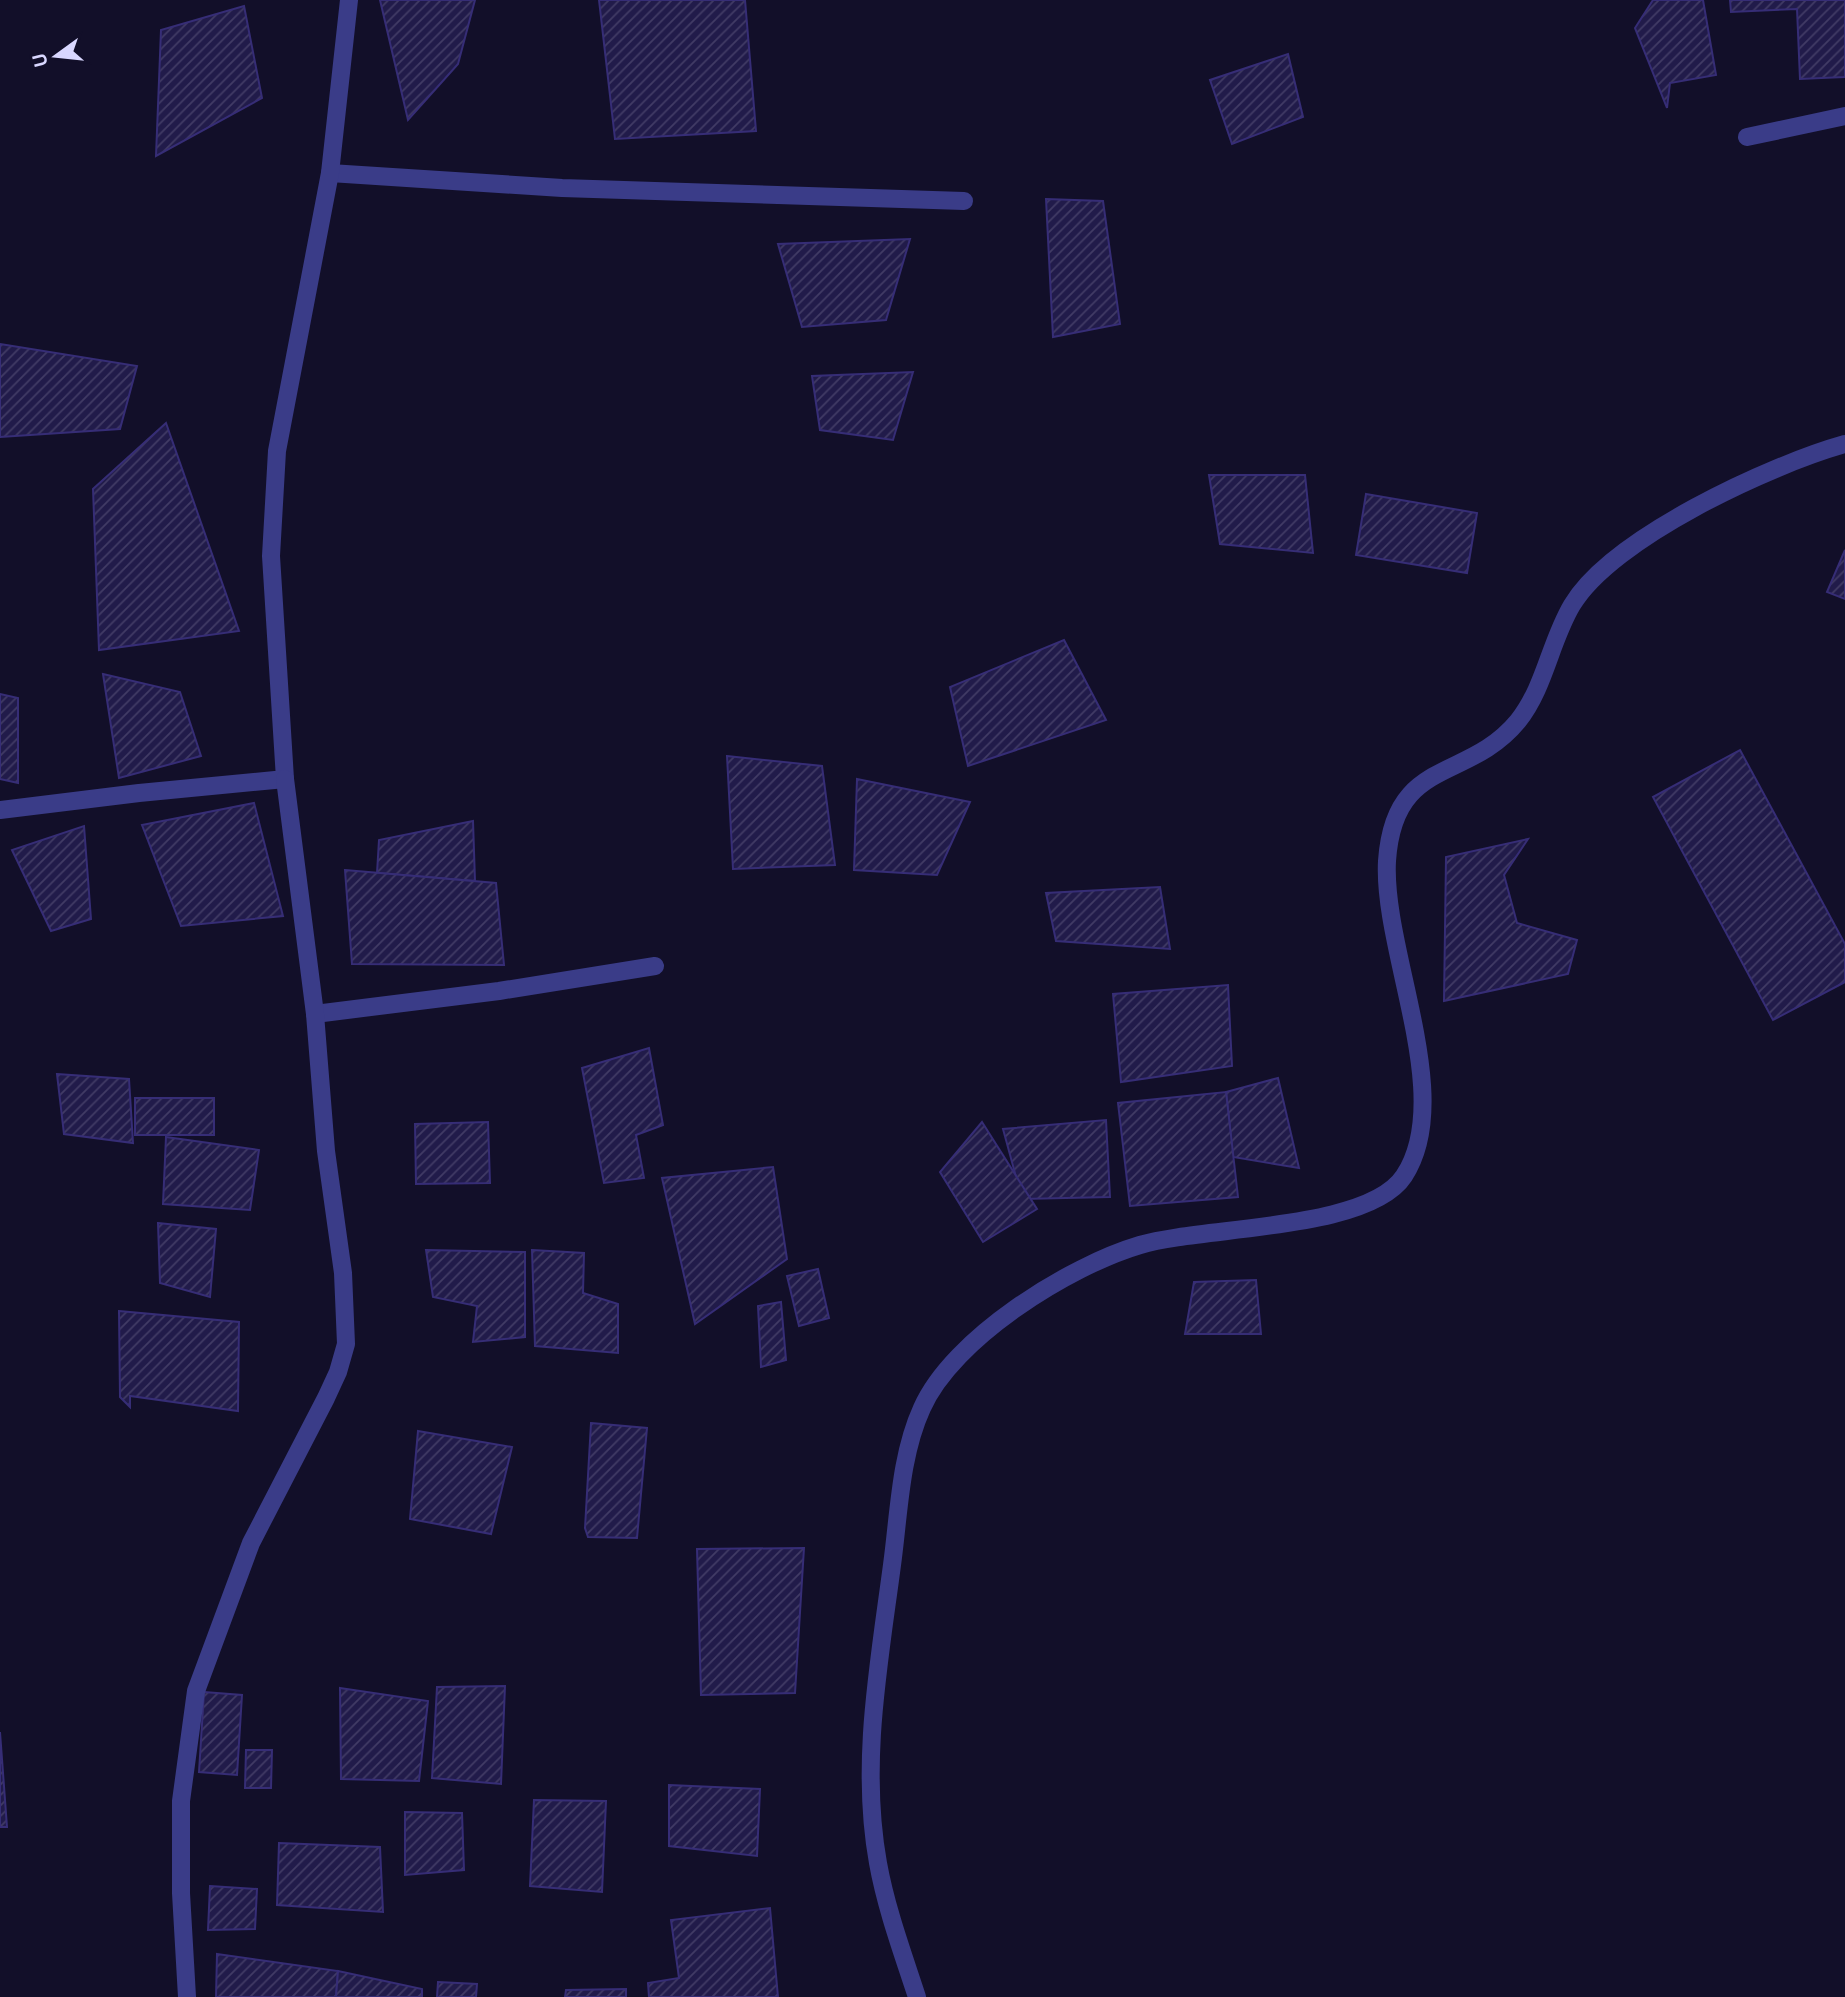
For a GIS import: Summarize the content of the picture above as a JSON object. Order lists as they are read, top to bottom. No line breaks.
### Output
{"north":"left"}
